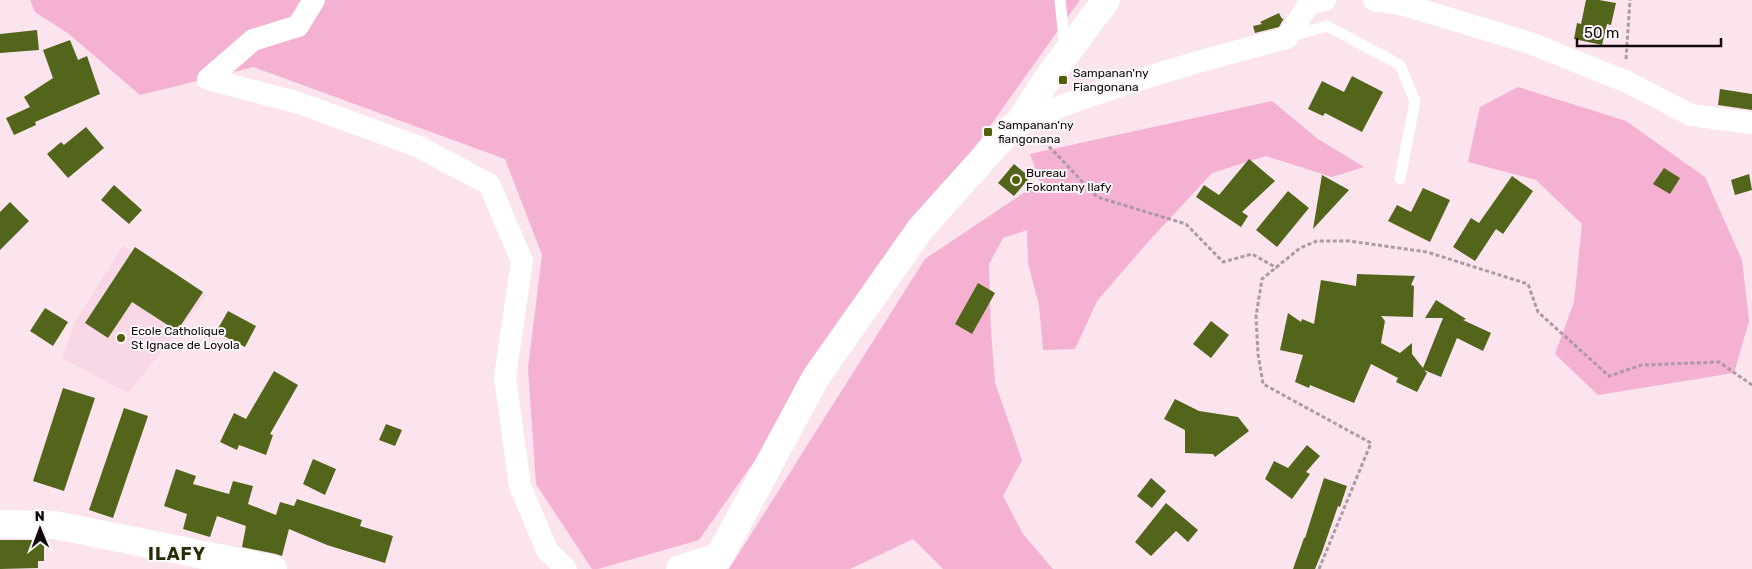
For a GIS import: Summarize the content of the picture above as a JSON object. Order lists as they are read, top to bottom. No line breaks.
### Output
{"districts":["ILAFY"],"places":{"transit":["Sampanan'ny Fiangonana","Sampanan'ny fiangonana"],"other":["Bureau Fokontany Ilafy","Ecole Catholique St Ignace de Loyola"]},"scale_bar":"50 m","north":"top"}
